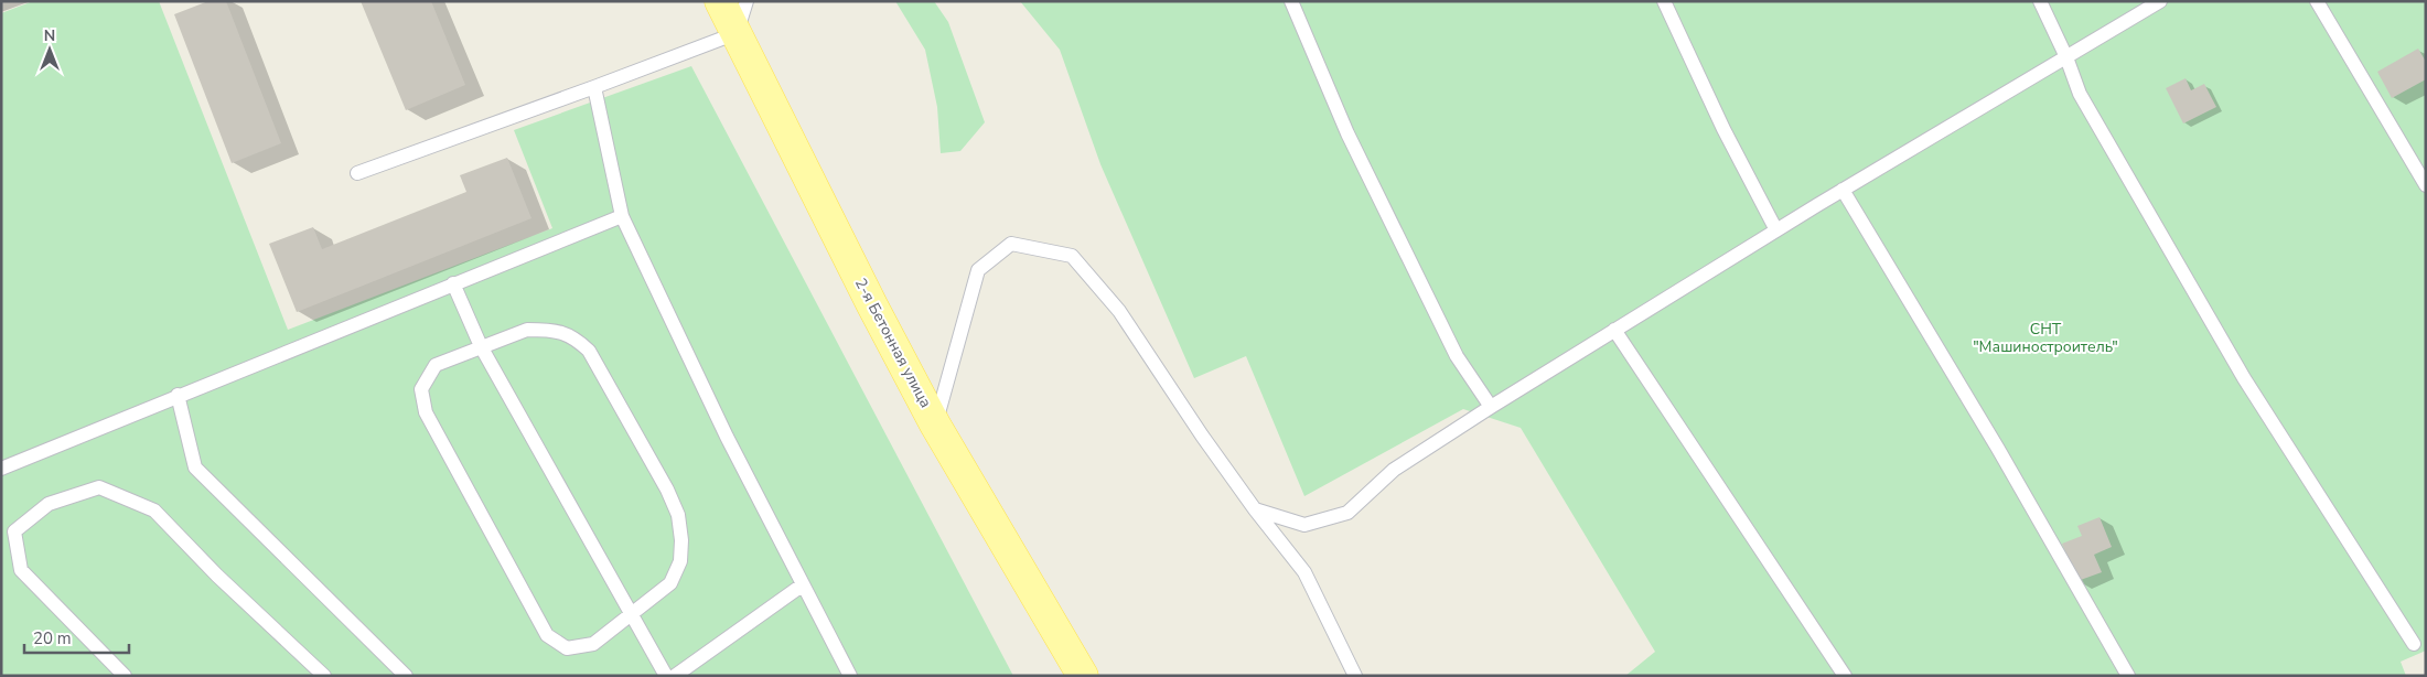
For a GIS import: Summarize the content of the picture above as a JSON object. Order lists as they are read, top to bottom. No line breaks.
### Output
{"streets":{"main road":["2-я Бетонная улица"]},"parks":["СНТ \"Машиностроитель\""],"scale_bar":"20 m","north":"top"}
